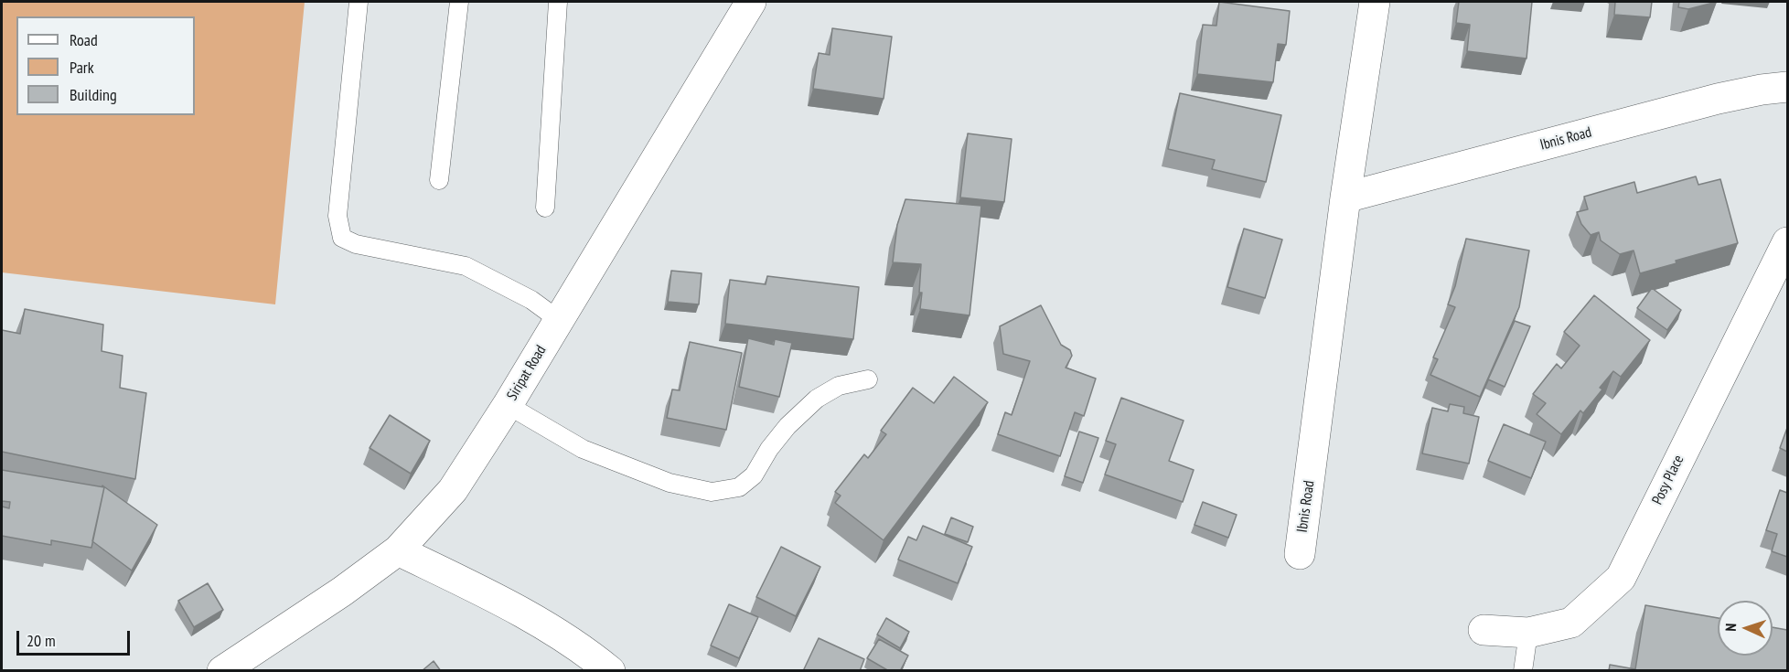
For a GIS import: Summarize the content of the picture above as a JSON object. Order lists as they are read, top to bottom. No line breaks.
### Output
{"streets":{"street":["Ibnis Road","Siripat Road","Posy Place"]},"legend":["Road","Park","Building"],"scale_bar":"20 m","north":"left"}
